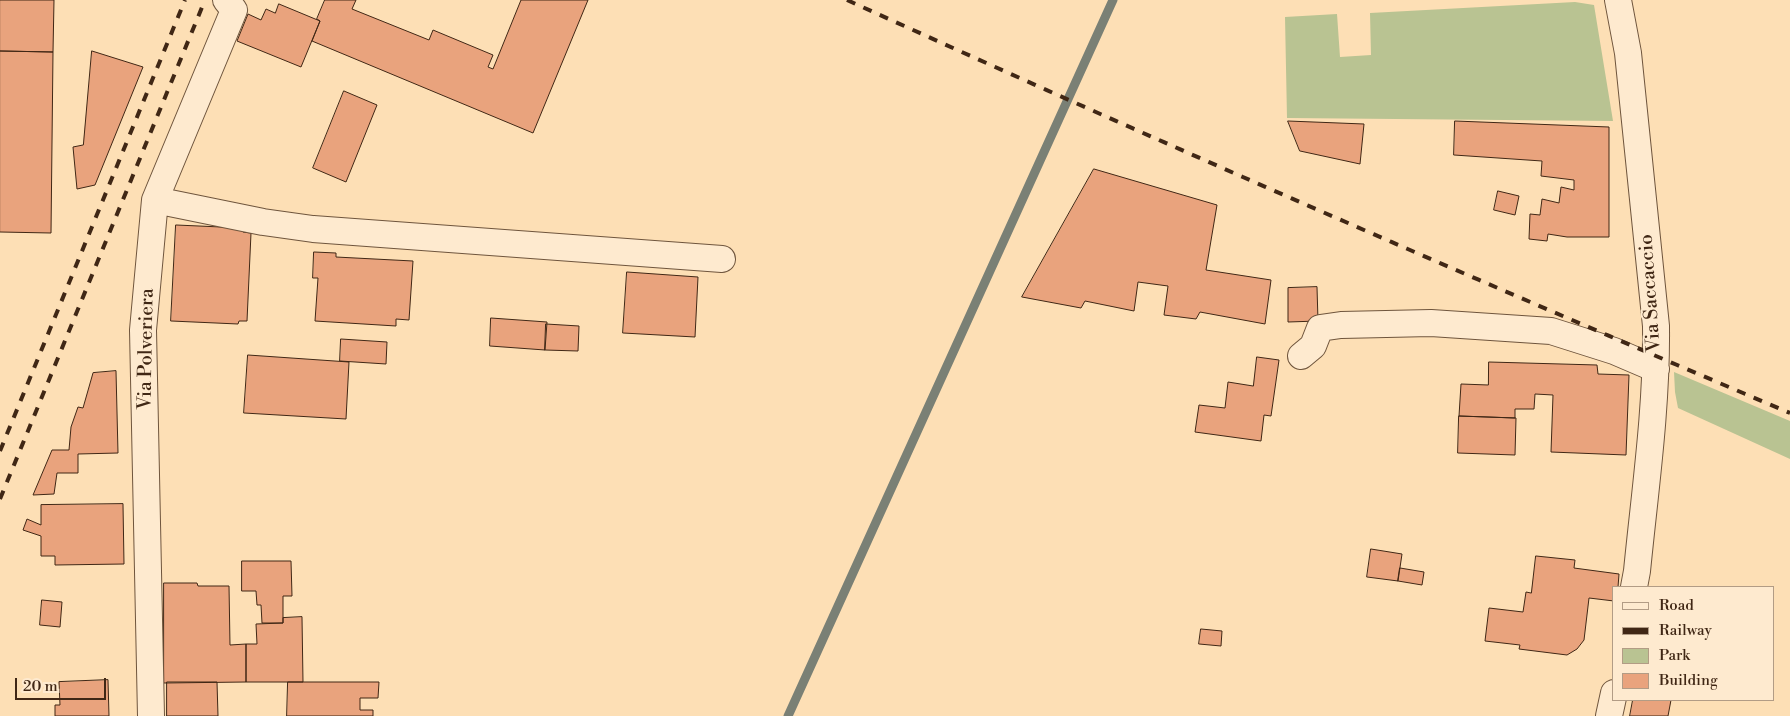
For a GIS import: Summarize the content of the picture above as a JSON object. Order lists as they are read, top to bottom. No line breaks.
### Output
{"streets":{"street":["Via Saccaccio","Via Polveriera"]},"legend":["Road","Railway","Park","Building"],"scale_bar":"20 m"}
